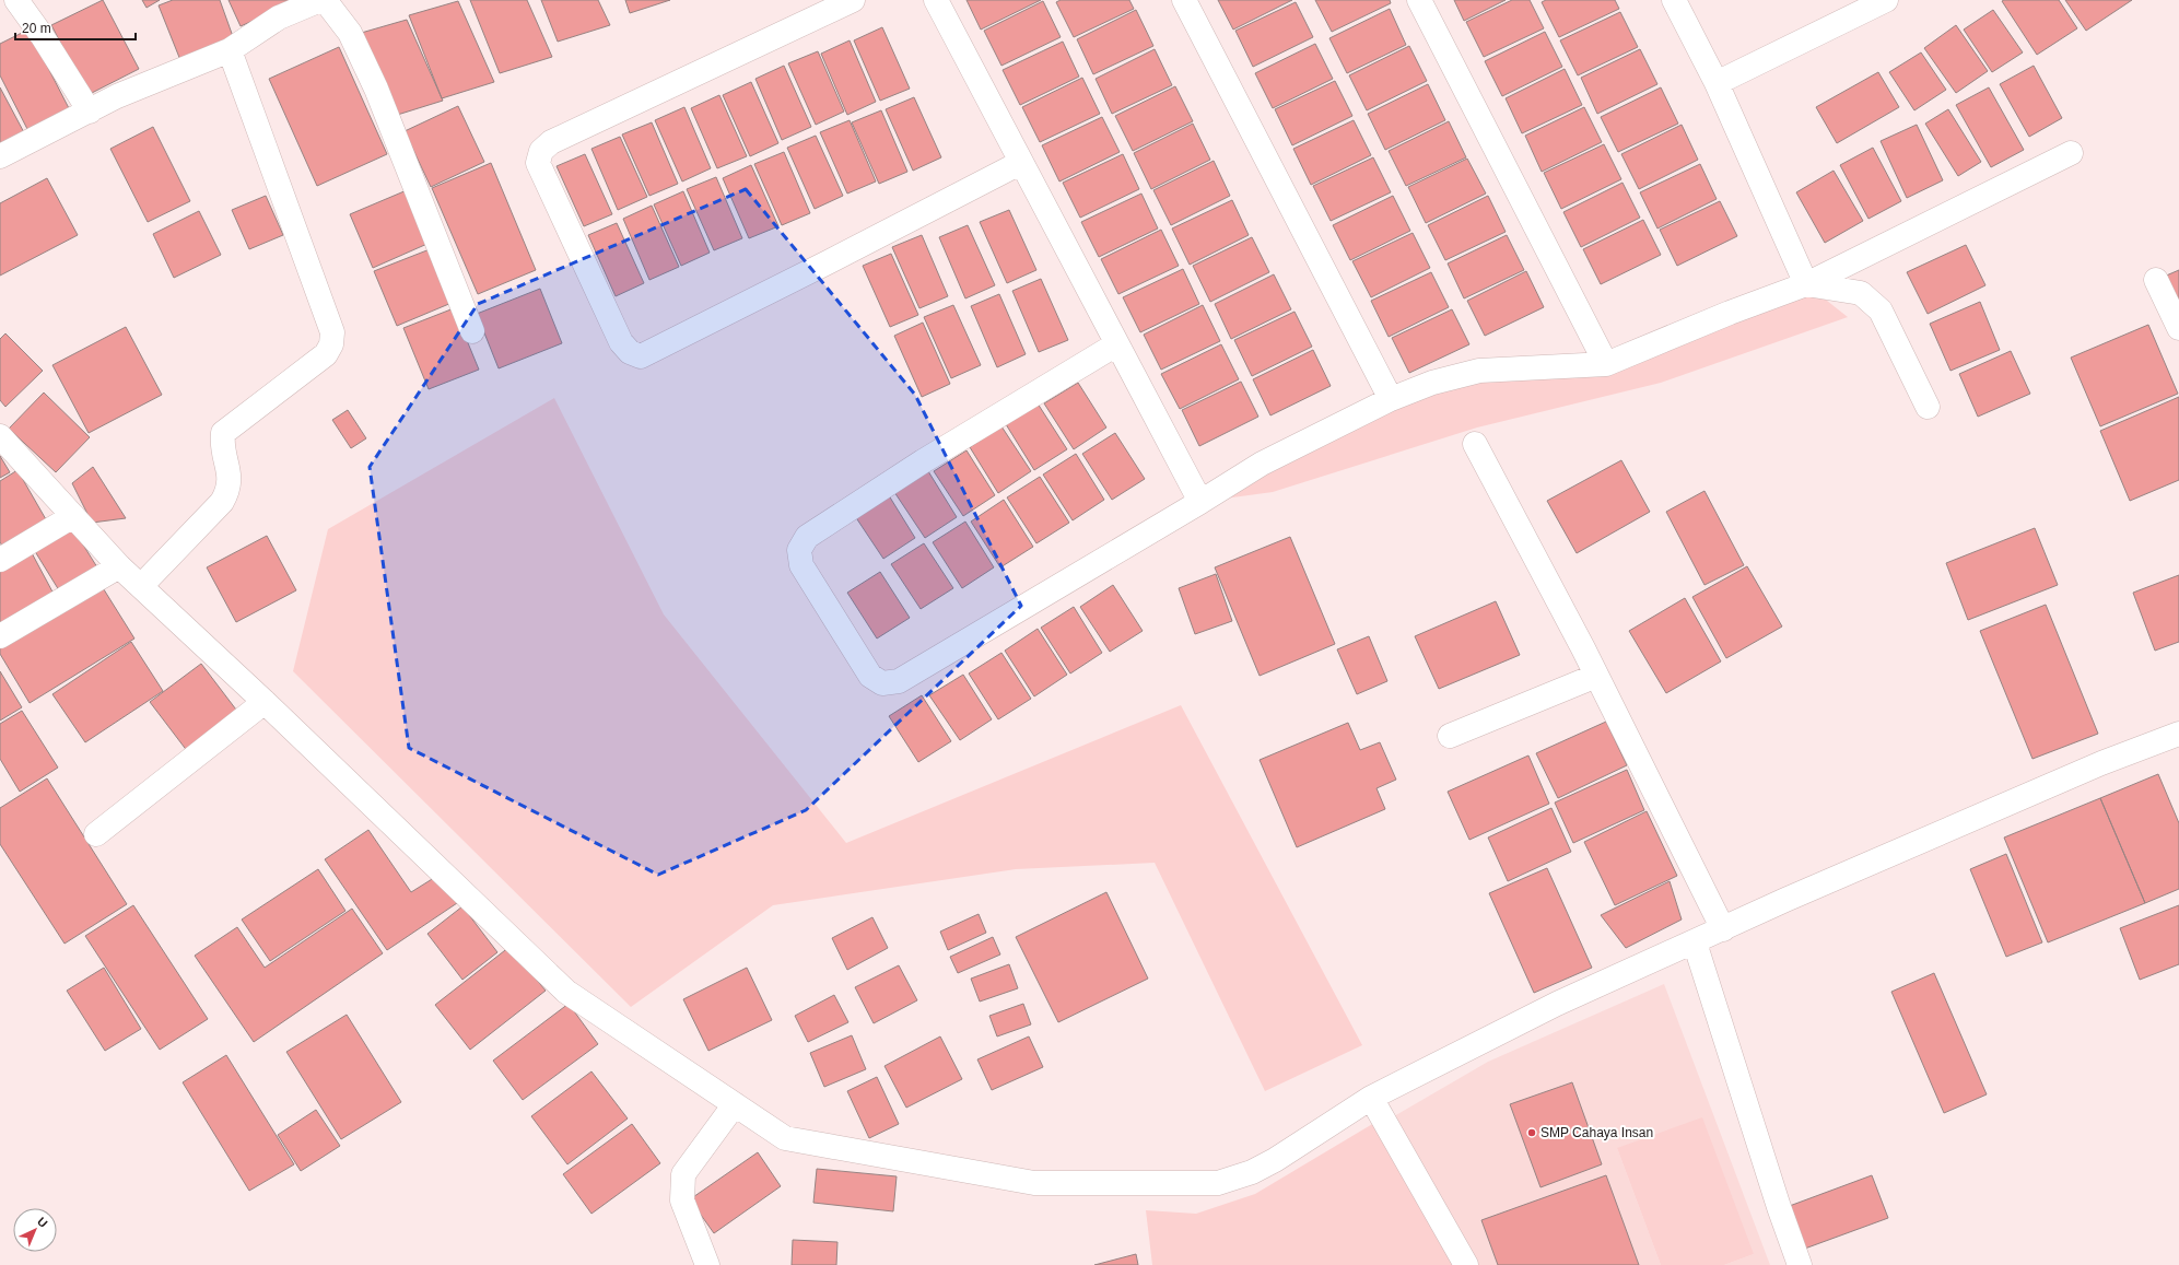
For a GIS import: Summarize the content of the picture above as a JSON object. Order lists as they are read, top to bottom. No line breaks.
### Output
{"places":["SMP Cahaya Insan"],"scale_bar":"20 m","north":"top right"}
